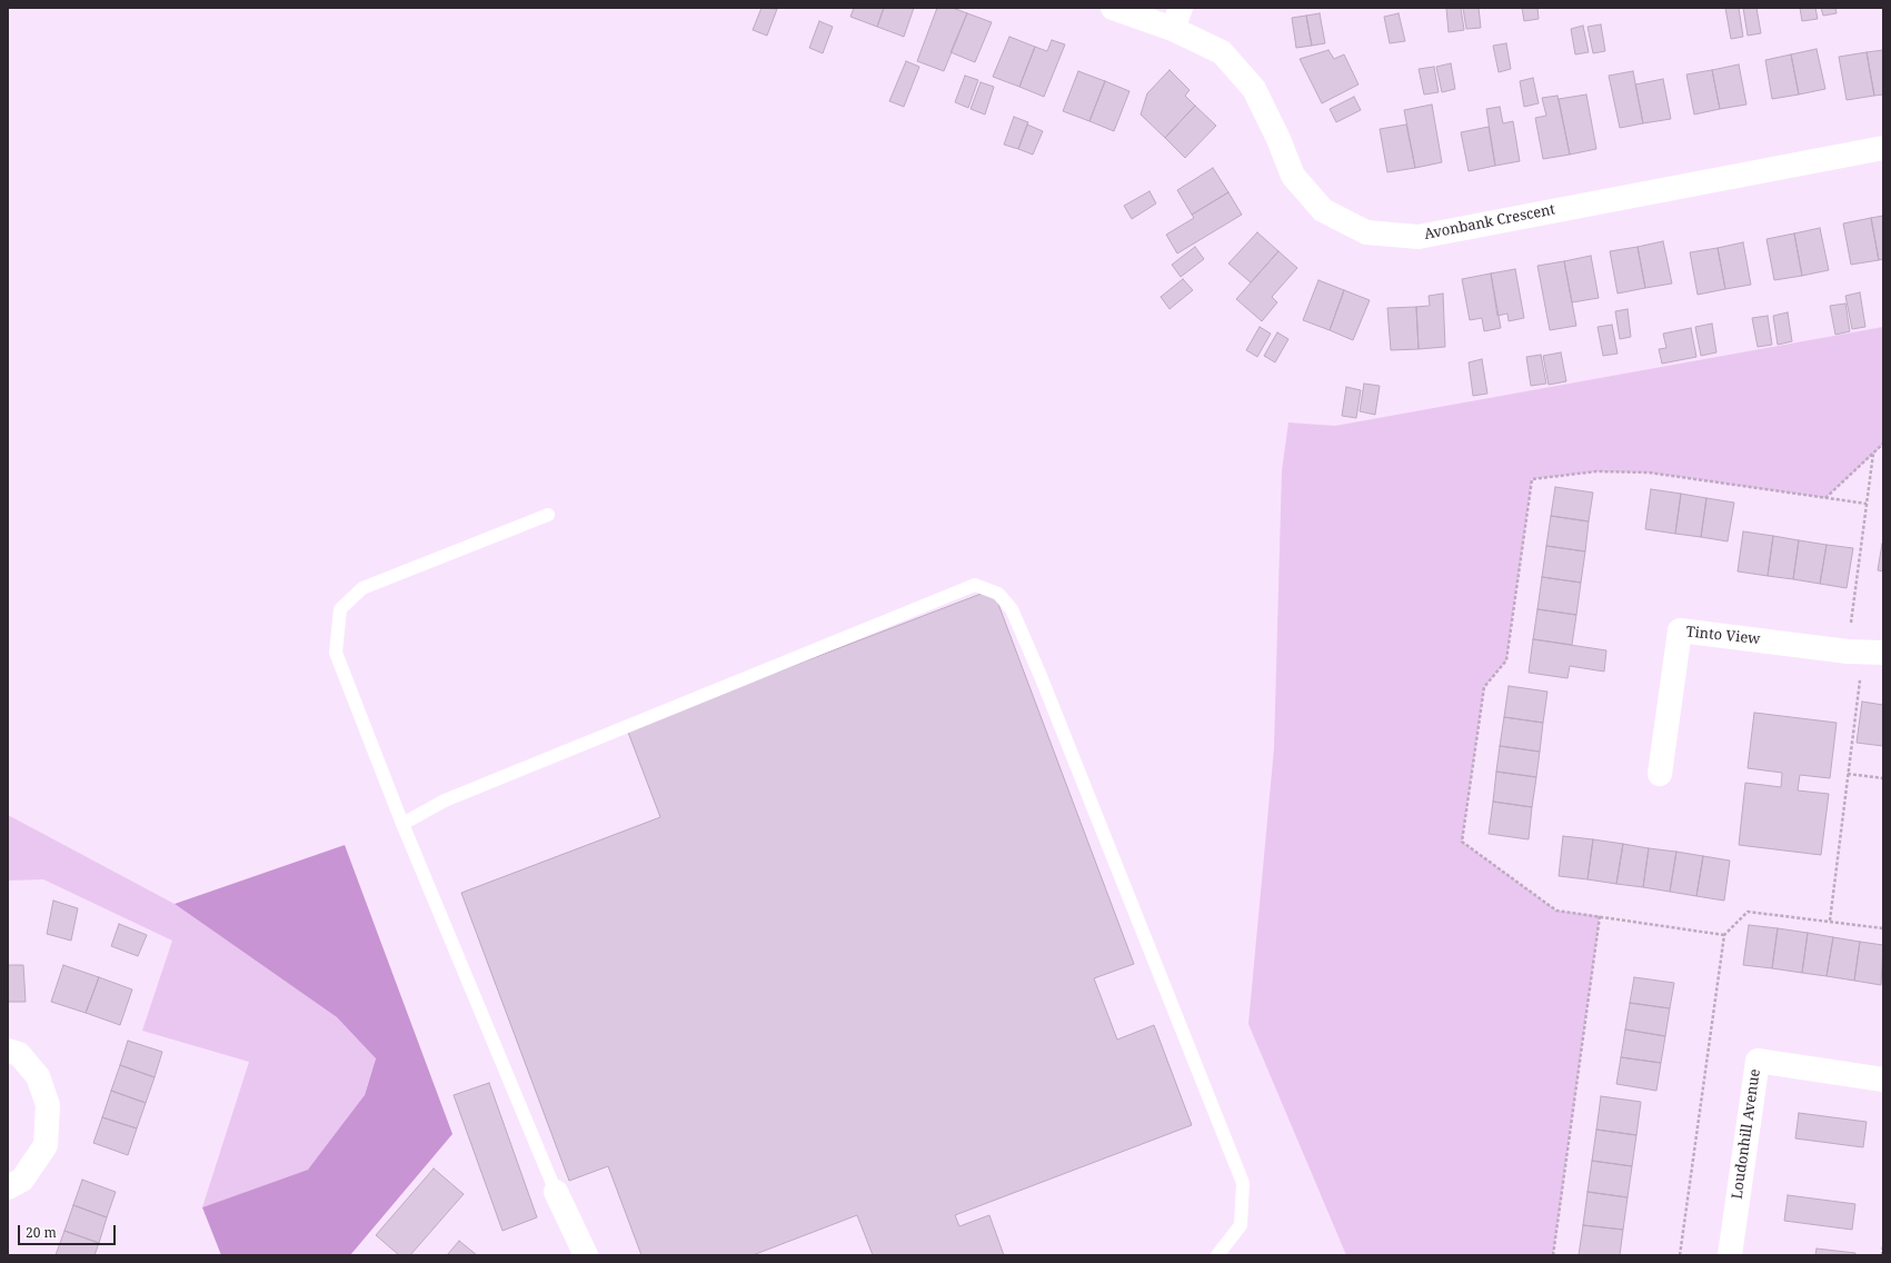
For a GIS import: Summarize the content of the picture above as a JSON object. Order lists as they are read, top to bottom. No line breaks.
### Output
{"streets":{"street":["Avonbank Crescent","Tinto View","Loudonhill Avenue"]},"scale_bar":"20 m"}
